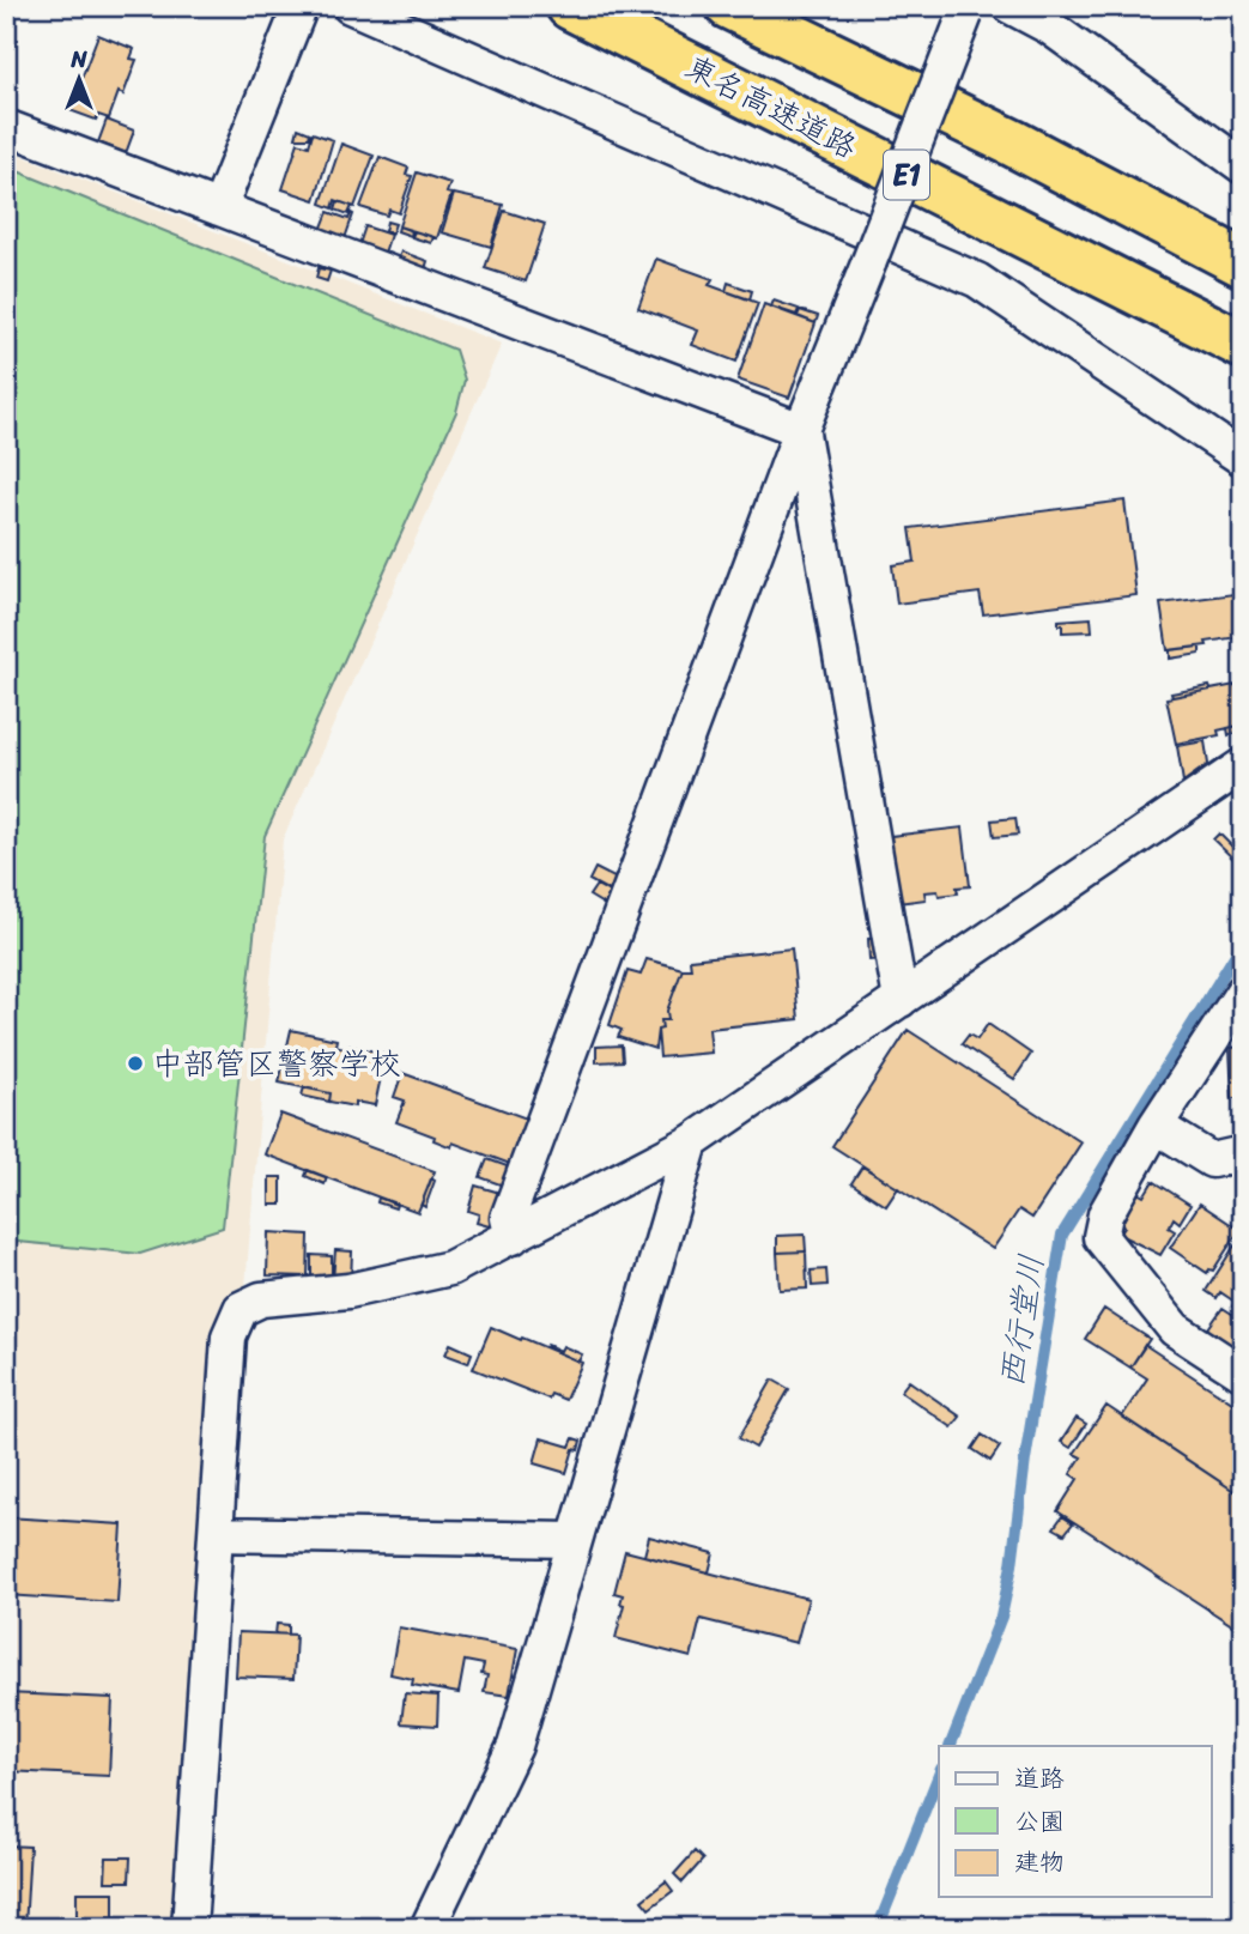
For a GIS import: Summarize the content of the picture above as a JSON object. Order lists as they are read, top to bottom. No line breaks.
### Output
{"streets":{"highway":["東名高速道路","E1"]},"water":["西行堂川"],"places":["中部管区警察学校"],"legend":["道路","公園","建物"],"north":"top"}
